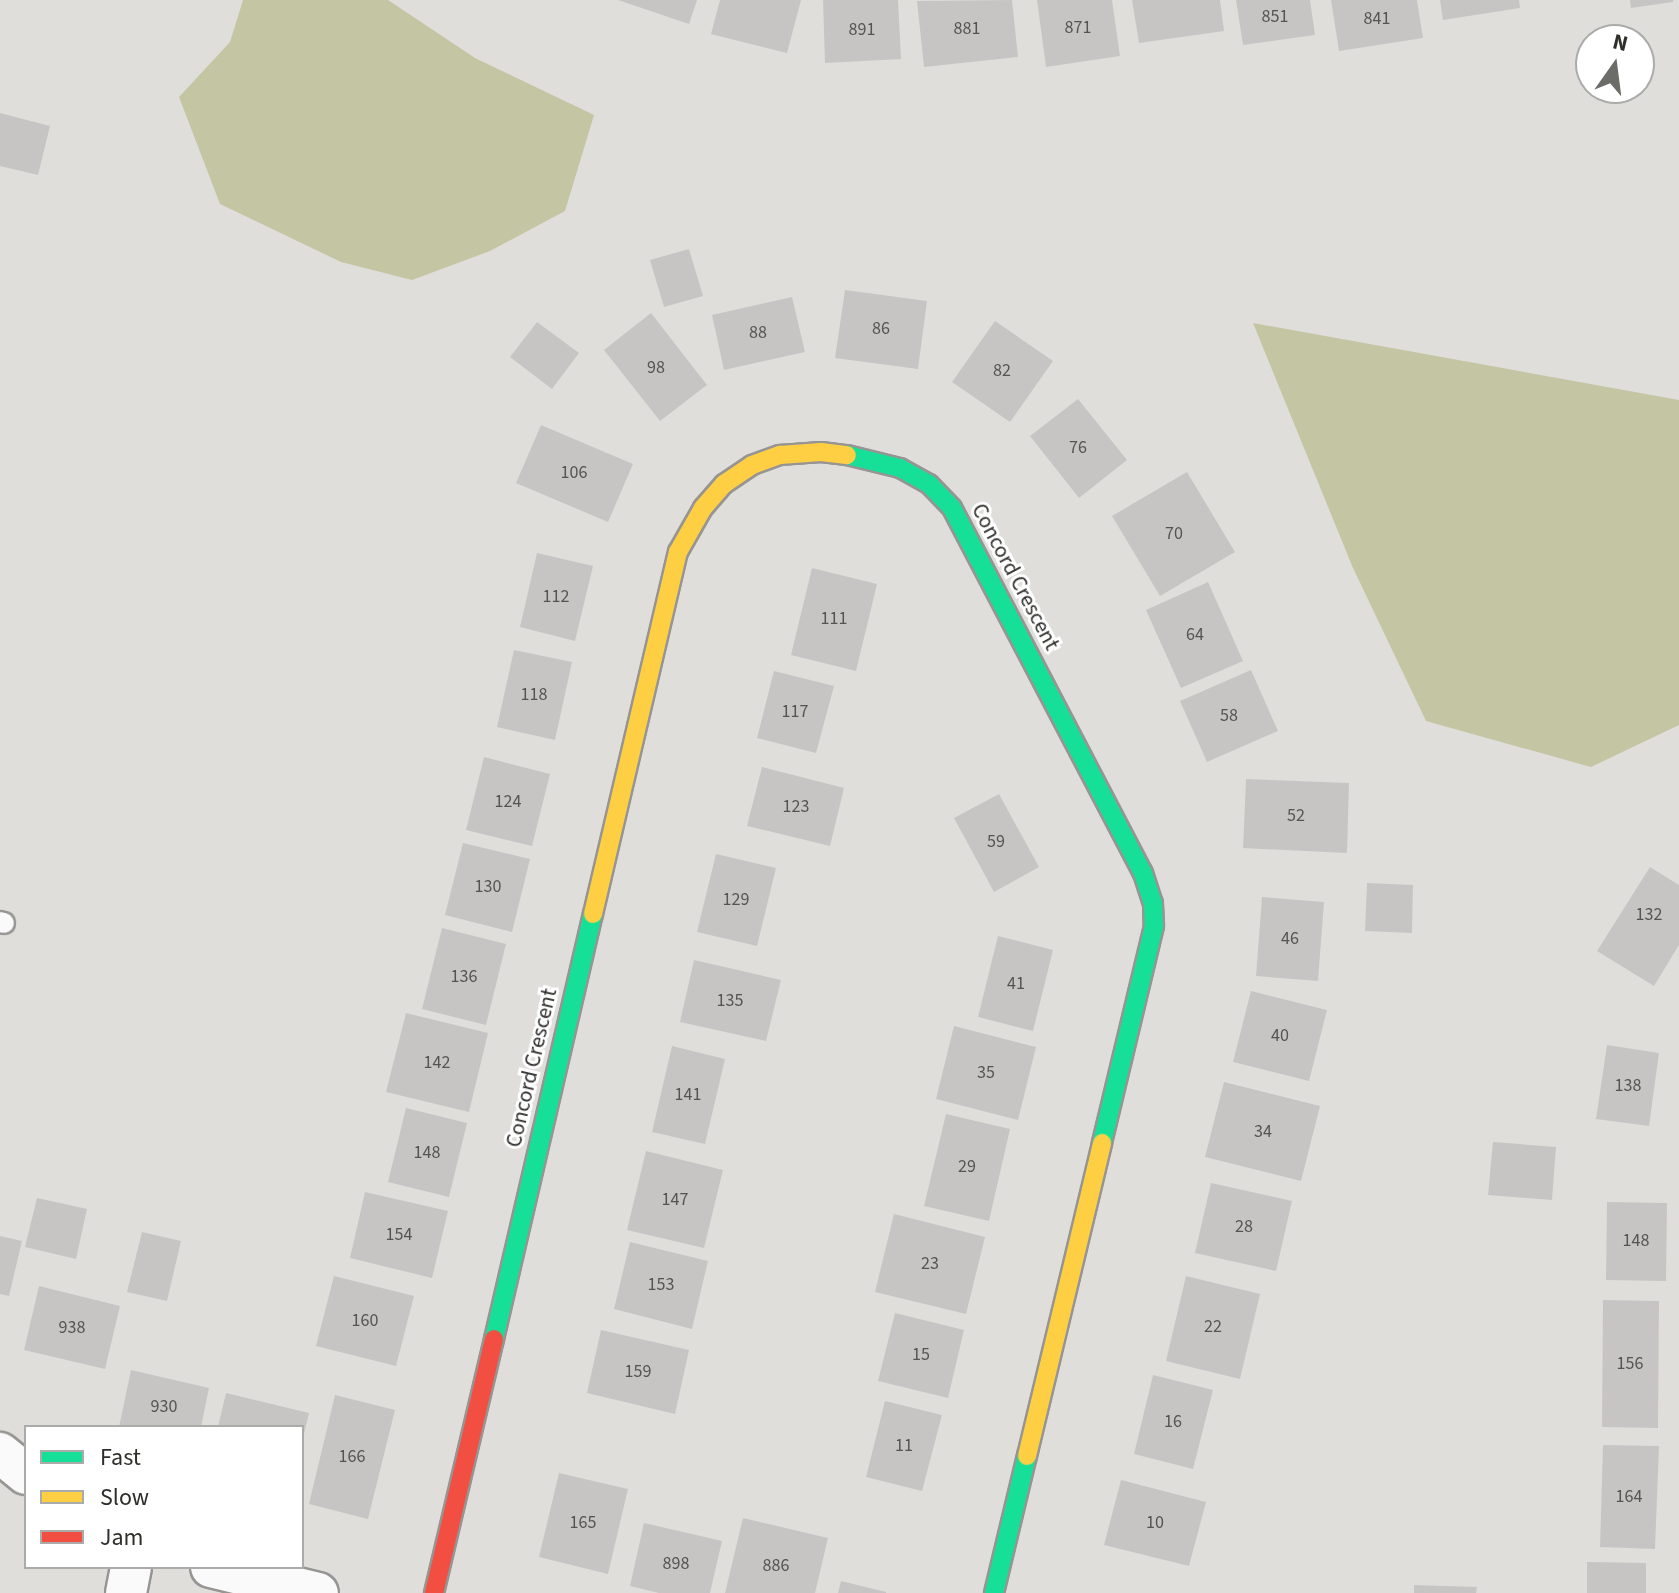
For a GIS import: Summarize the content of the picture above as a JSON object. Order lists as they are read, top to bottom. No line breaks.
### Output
{"streets":{"street":["Concord Crescent"]},"house_numbers":["851","841","871","881","891","86","88","98","82","76","106","70","112","111","64","118","117","58","124","123","52","59","130","129","132","46","136","41","135","40","142","35","138","141","34","148","29","147","28","154","148","23","153","160","22","938","15","156","159","930","16","11","166","164","165","10","898","886"],"legend":["Fast","Slow","Jam"],"north":"top"}
